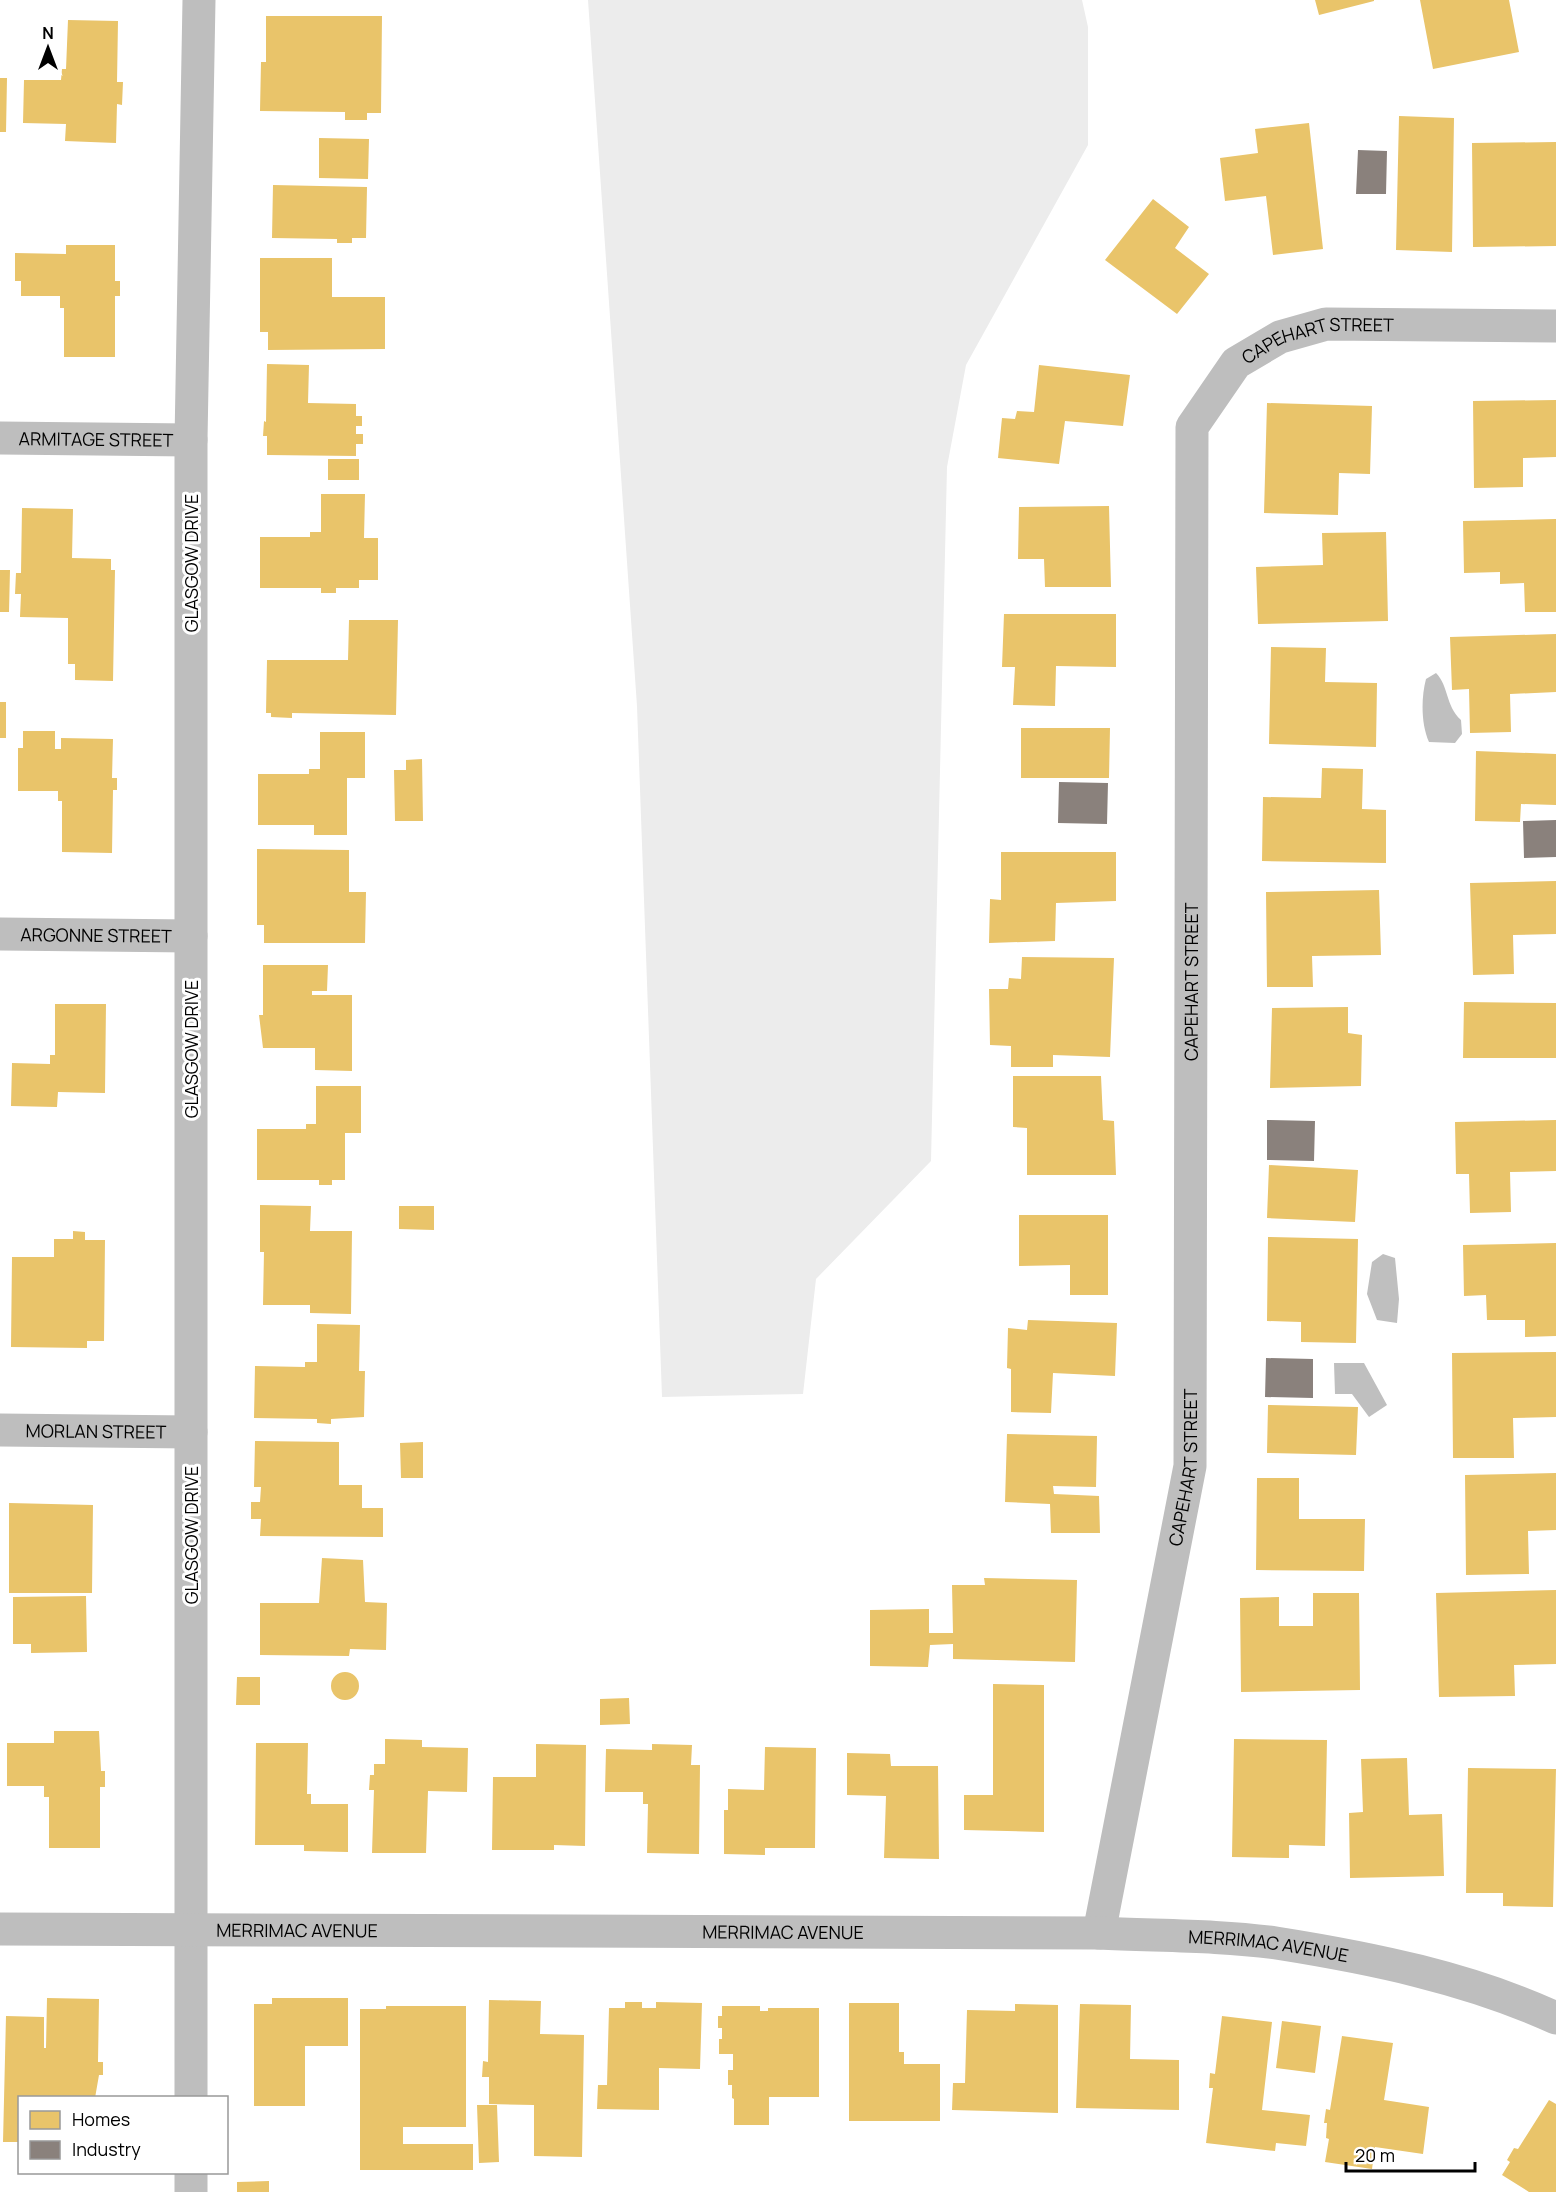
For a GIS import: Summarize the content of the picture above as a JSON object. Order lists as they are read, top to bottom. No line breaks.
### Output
{"streets":{"street":["CAPEHART STREET","ARMITAGE STREET","GLASGOW DRIVE","ARGONNE STREET","MORLAN STREET","MERRIMAC AVENUE"]},"crossings":[["CAPEHART STREET","MERRIMAC AVENUE"],["ARMITAGE STREET","GLASGOW DRIVE"],["GLASGOW DRIVE","ARGONNE STREET"],["GLASGOW DRIVE","MORLAN STREET"],["GLASGOW DRIVE","MERRIMAC AVENUE"]],"legend":["Homes","Industry"],"scale_bar":"20 m","north":"top"}
